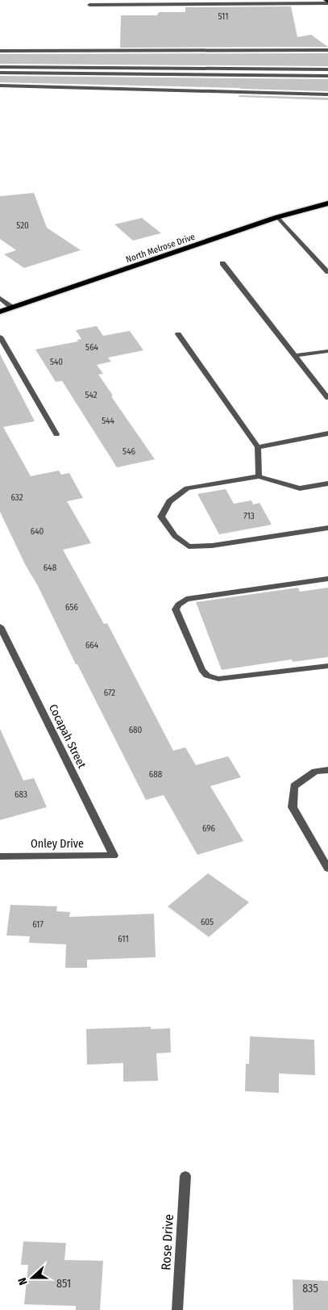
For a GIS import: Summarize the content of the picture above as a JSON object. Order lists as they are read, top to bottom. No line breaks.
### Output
{"streets":{"main road":["North Melrose Drive"],"street":["Cocapah Street","Onley Drive","Rose Drive"]},"crossings":[["Cocapah Street","Onley Drive"]],"house_numbers":["511","520","564","540","542","544","546","632","713","640","648","656","664","672","680","688","683","696","605","617","611","851","835"],"north":"left"}
